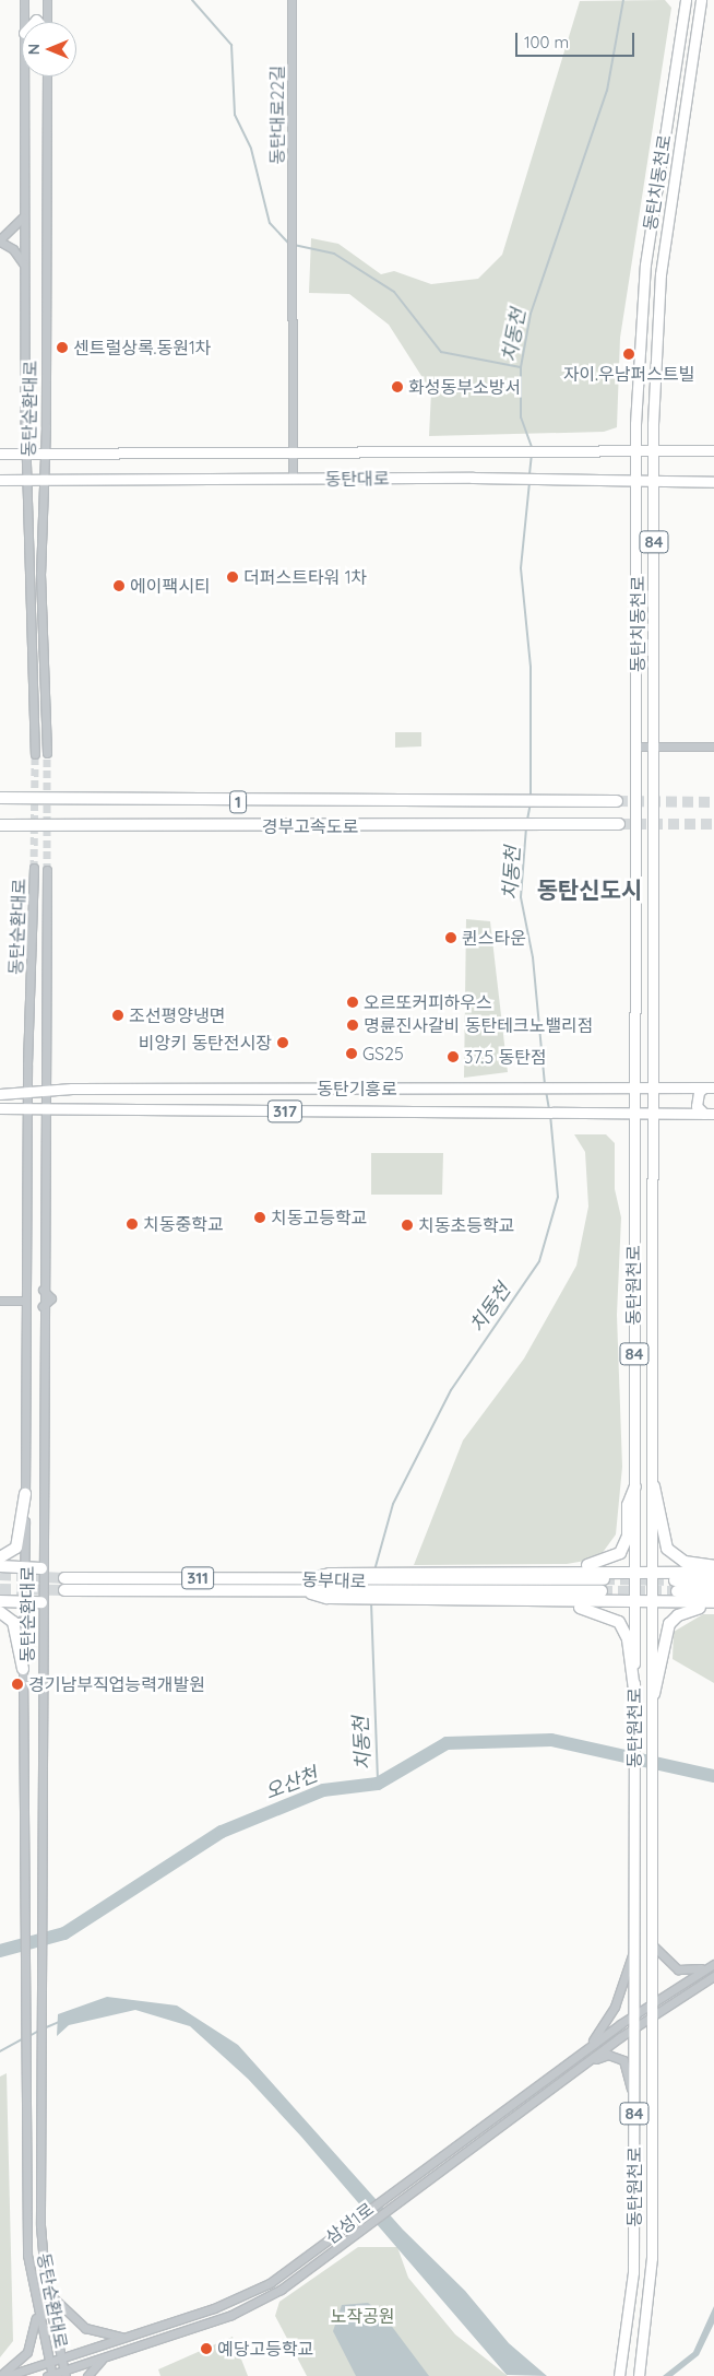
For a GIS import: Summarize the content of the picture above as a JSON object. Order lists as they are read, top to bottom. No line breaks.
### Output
{"streets":{"highway":["1","경부고속도로","311","동부대로"],"main road":["동탄치동천로","동탄대로","84","동탄기흥로","317","동탄원천로"],"street":["동탄대로22길","동탄순환대로","삼성1로"]},"crossings":[["동탄대로22길","동탄대로"],["동탄치동천로","동탄대로"],["동탄치동천로","동탄기흥로"],["동탄치동천로","동탄원천로"],["동탄순환대로","동탄대로"],["동탄순환대로","동탄기흥로"],["동탄순환대로","삼성1로"],["동탄기흥로","동탄원천로"],["동탄원천로","삼성1로"]],"districts":["동탄신도시"],"water":["치동천","오산천"],"parks":["노작공원"],"places":["센트럴상록.동원1차","자이.우남퍼스트빌","화성동부소방서","더퍼스트타워 1차","에이팩시티","퀸스타운","오르또커피하우스","조선평양냉면","명륜진사갈비 동탄테크노밸리점","비앙키 동탄전시장","GS25","37.5 동탄점","치동고등학교","치동중학교","치동초등학교","경기남부직업능력개발원","예당고등학교"],"scale_bar":"100 m","north":"left"}
